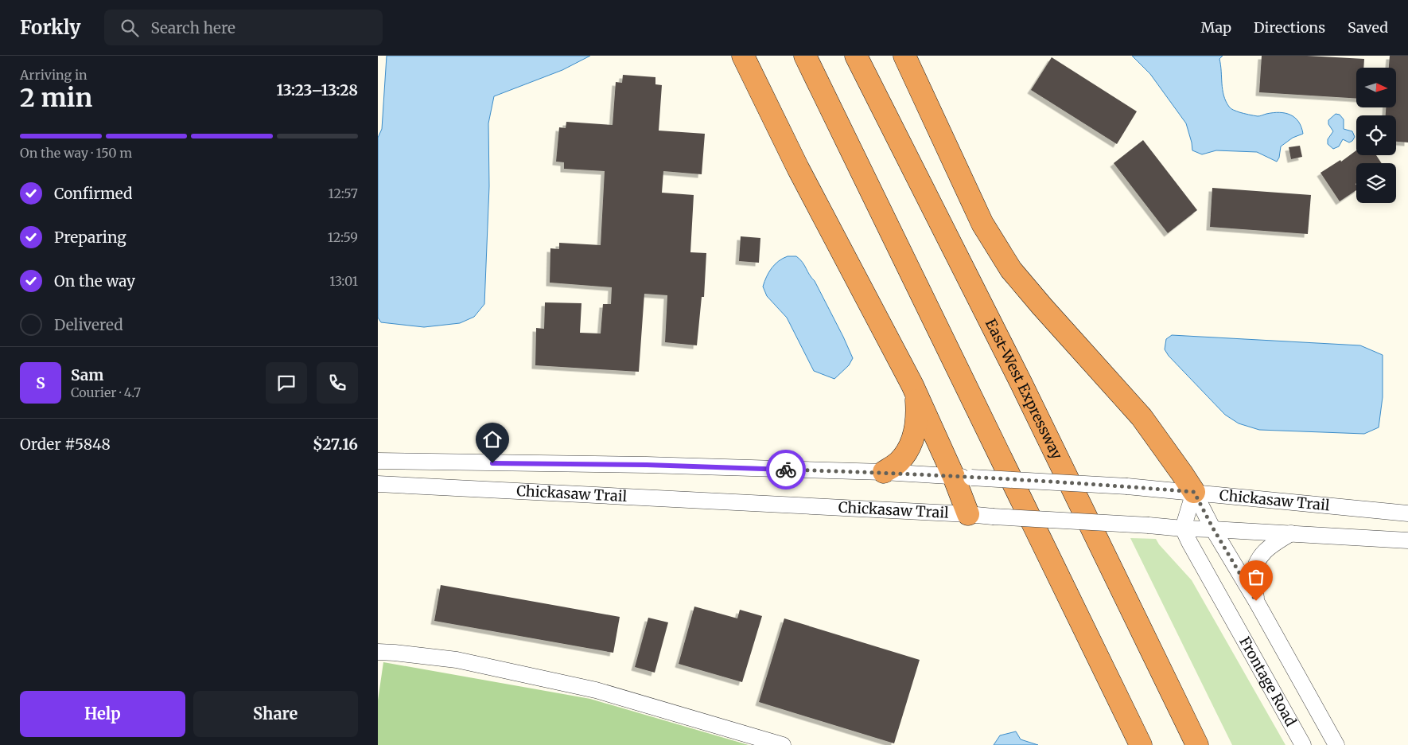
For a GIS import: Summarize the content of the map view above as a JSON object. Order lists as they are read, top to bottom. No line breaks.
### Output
{"streets":{"highway":["East-West Expressway"],"street":["Chickasaw Trail","Frontage Road"]},"crossings":[["Chickasaw Trail","Frontage Road"]],"north":"right","page":{"header":"Forkly","search":"Search here","nav":["Map","Directions","Saved"],"heading":["2 min","Arriving in","13:23–13:28"],"panel":["Sam","Courier · 4.7","Order #5848","$27.16"],"bar":"On the way · 150 m","list":[["Confirmed","12:57"],["Preparing","12:59"],["On the way","13:01"],"Delivered"],"round":"S","buttons":["Help","Share"]}}
